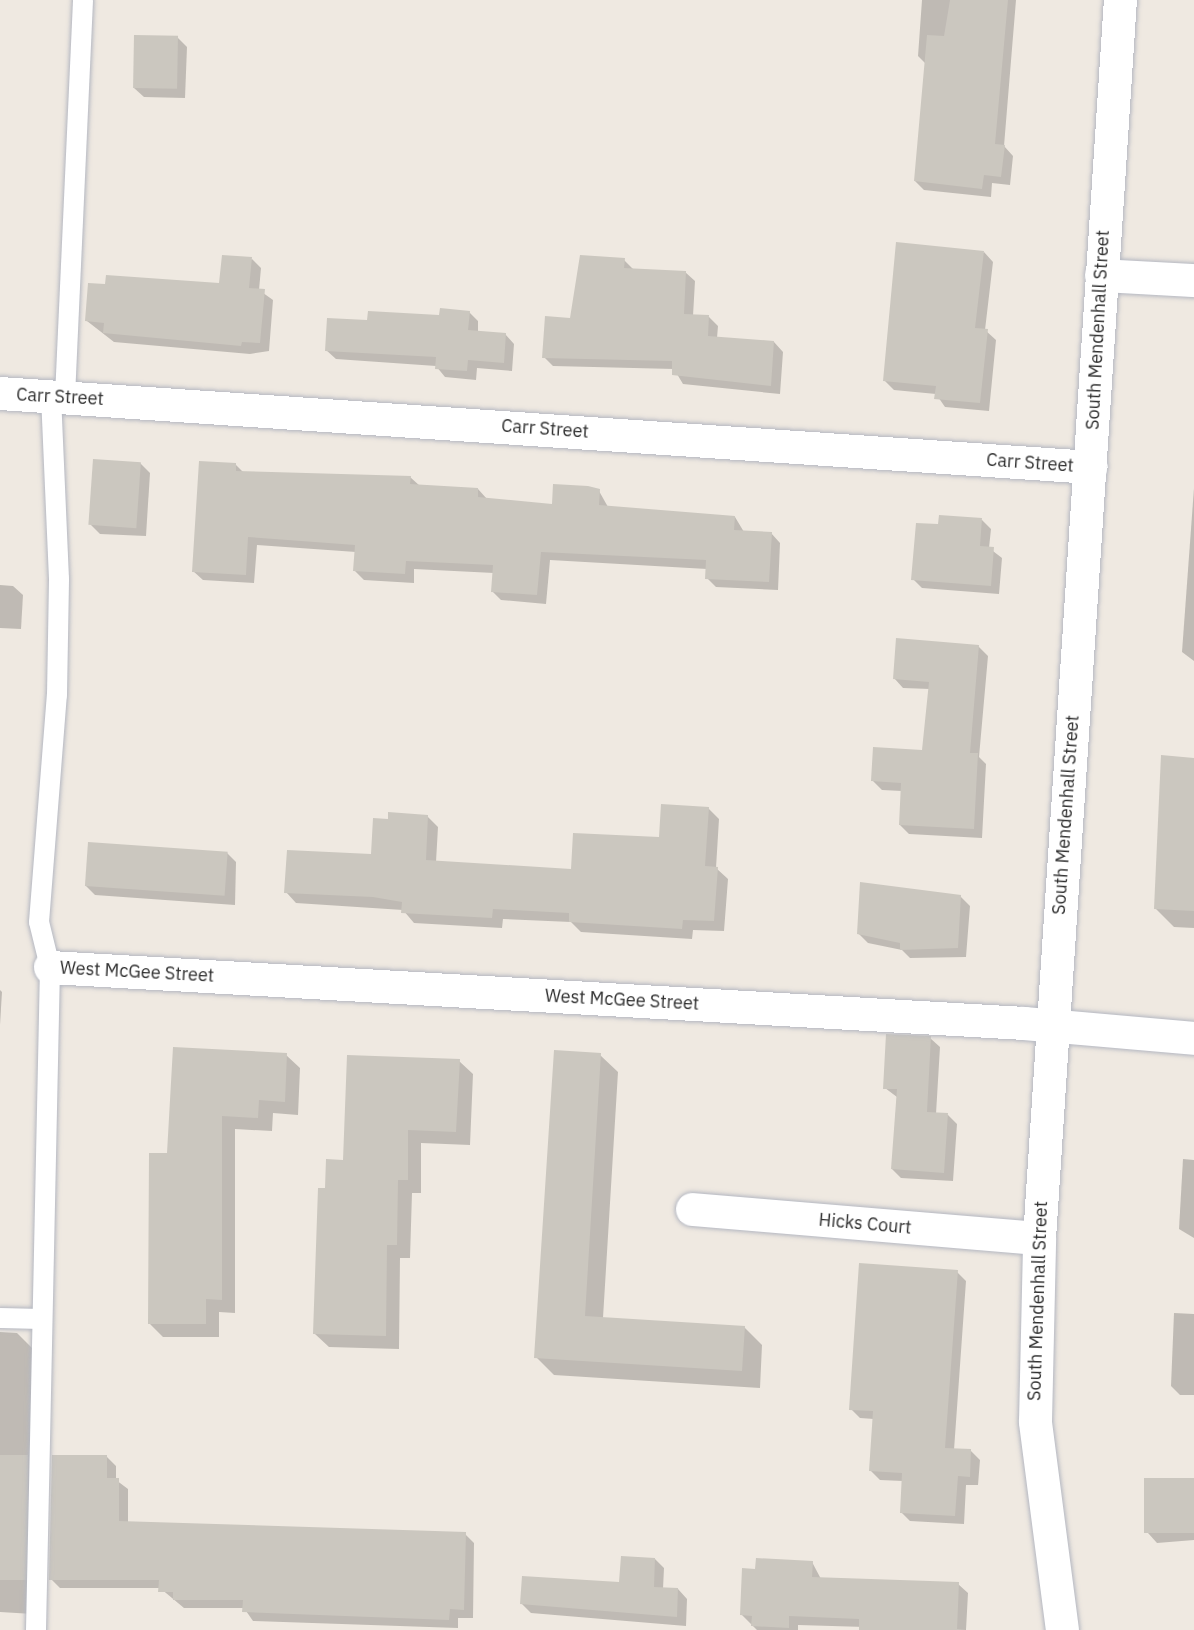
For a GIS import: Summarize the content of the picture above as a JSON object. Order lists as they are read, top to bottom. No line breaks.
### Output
{"streets":{"street":["South Mendenhall Street","Carr Street","West McGee Street","Hicks Court"]},"crossings":[["South Mendenhall Street","Carr Street"],["South Mendenhall Street","West McGee Street"],["South Mendenhall Street","Hicks Court"]]}
